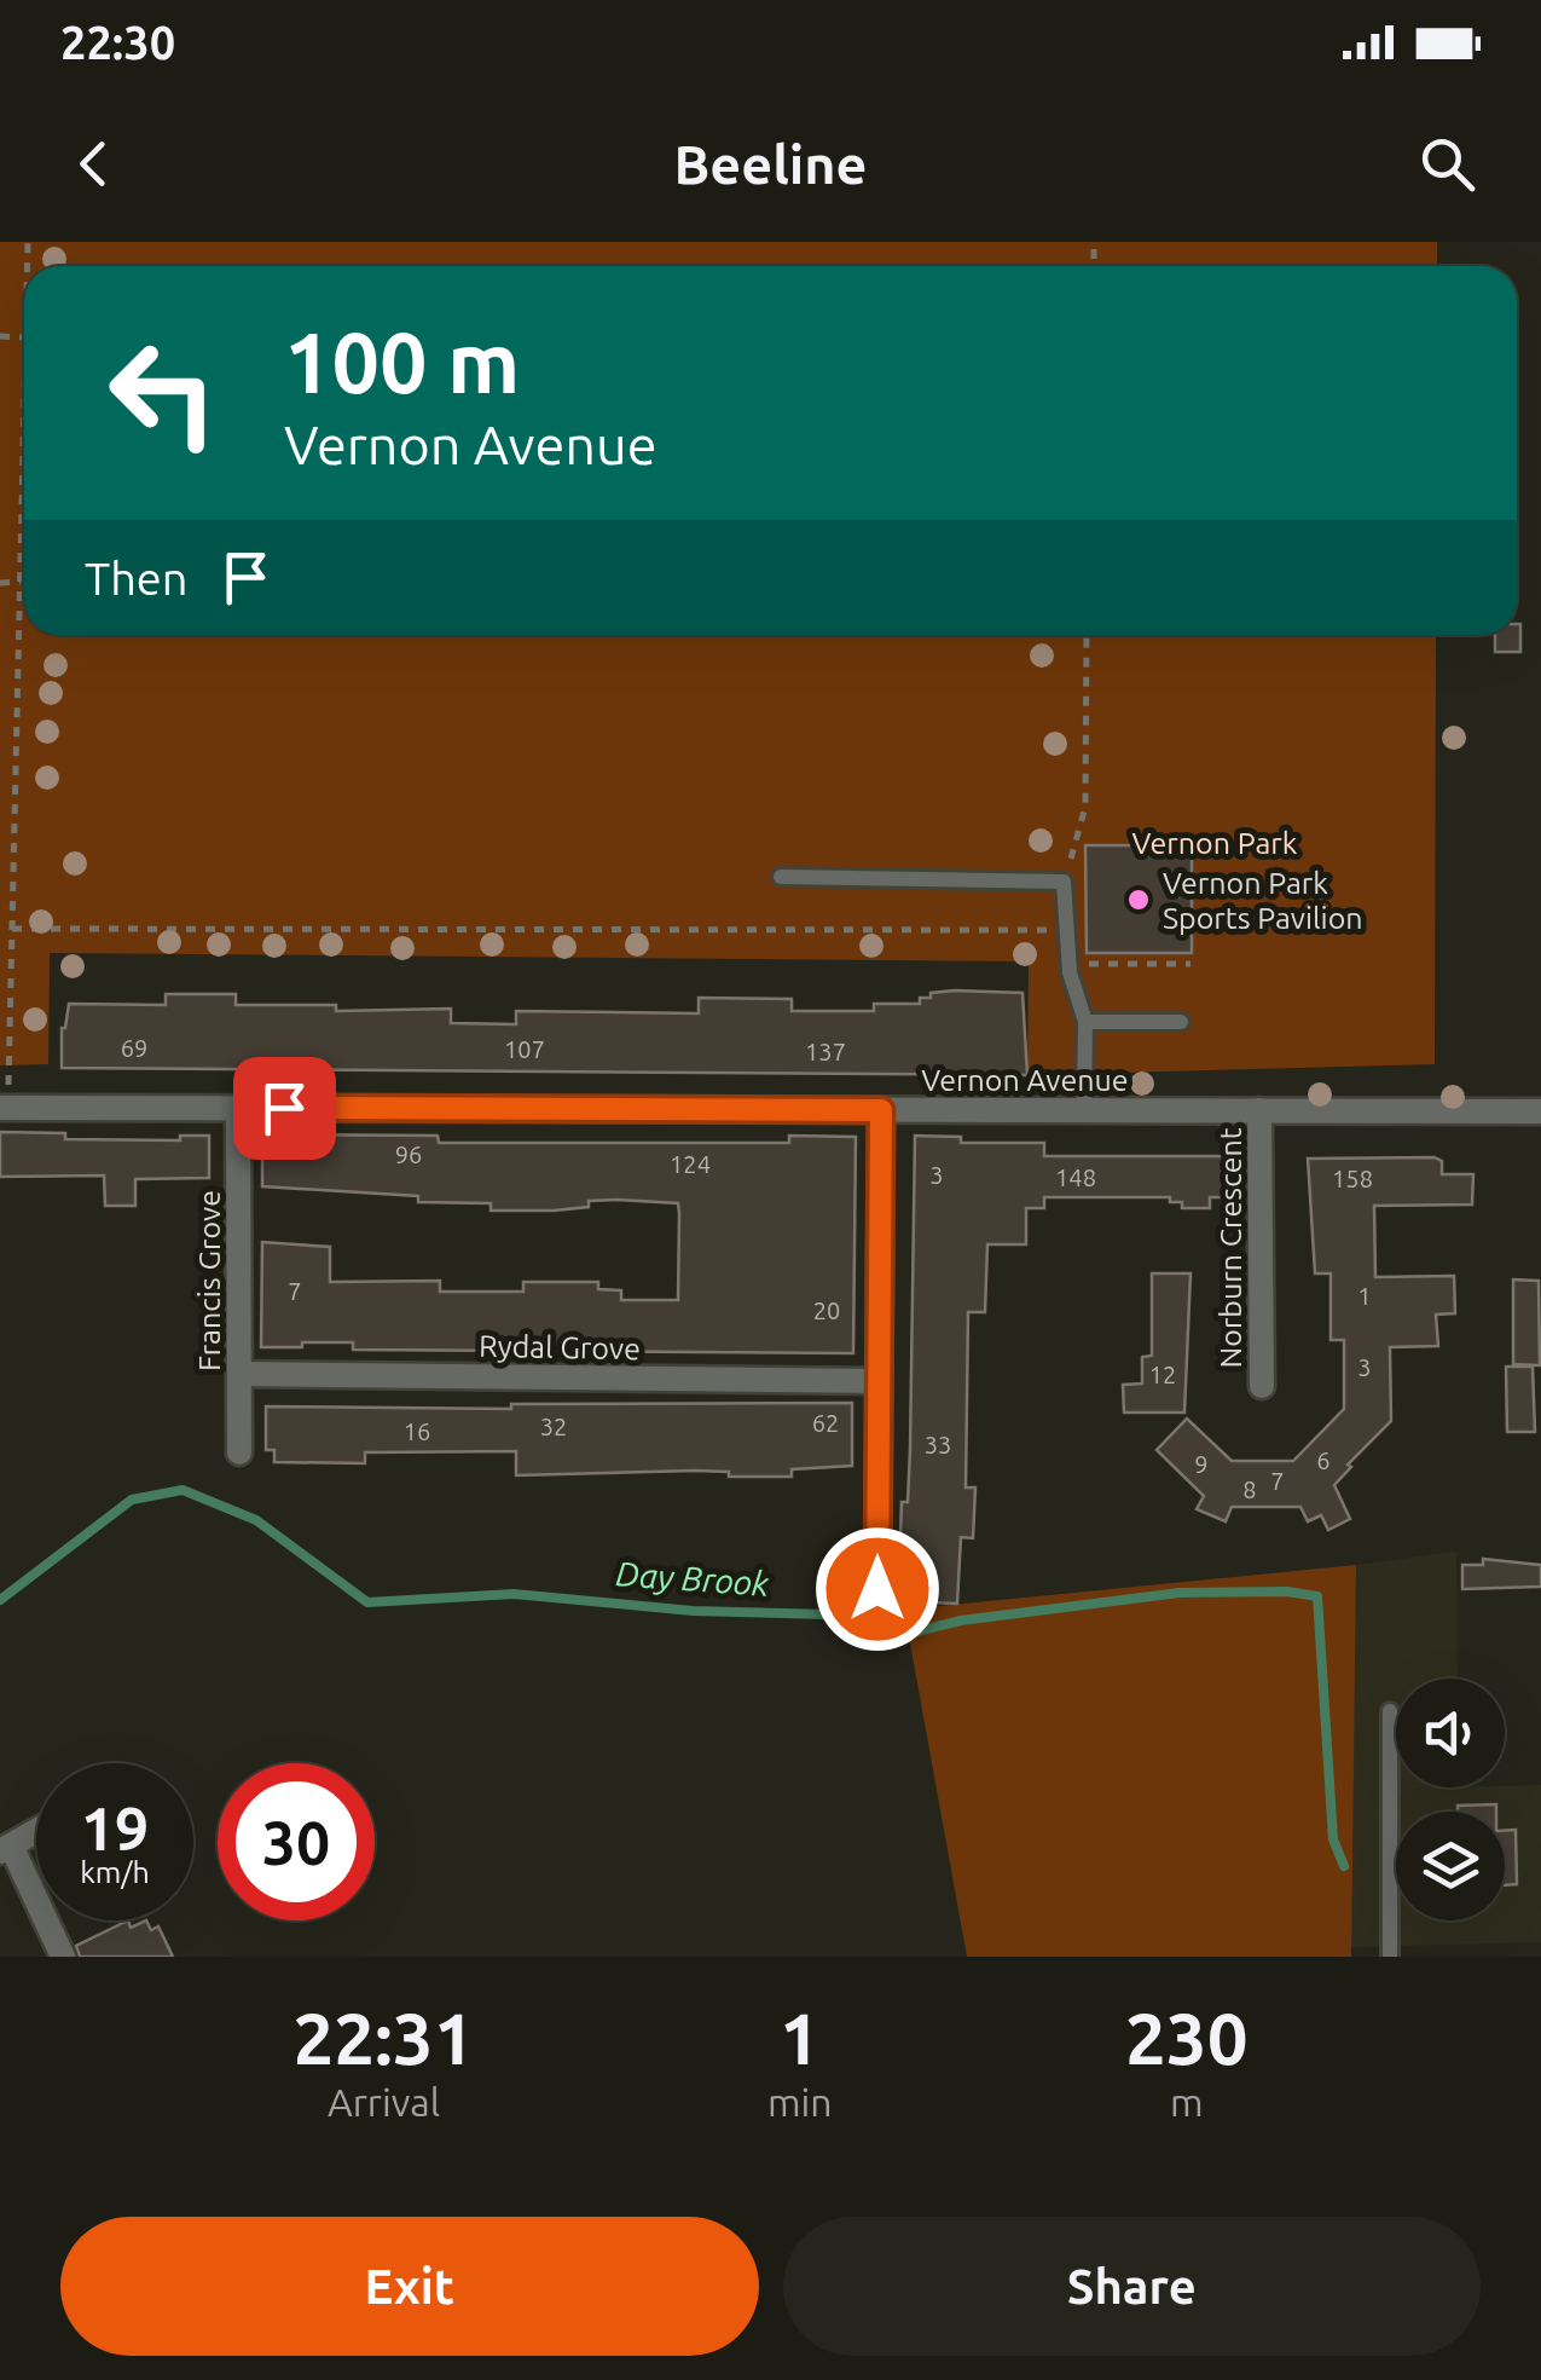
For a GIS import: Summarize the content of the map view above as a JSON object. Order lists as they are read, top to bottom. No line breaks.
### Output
{"streets":{"street":["Vernon Avenue","Norburn Crescent","Francis Grove","Rydal Grove"]},"crossings":[["Vernon Avenue","Norburn Crescent"],["Vernon Avenue","Francis Grove"],["Francis Grove","Rydal Grove"]],"water":["Day Brook"],"parks":["Vernon Park"],"places":["Vernon Park Sports Pavilion"],"house_numbers":["69","107","137","96","124","3","148","158","7","1","20","3","12","62","32","16","33","6","9","7","8"],"page":{"status":"22:30","header":"Beeline","turn":["100 m","Vernon Avenue"],"then":"Then","speed":"19 km/h","limit":"30","eta":["22:31","Arrival","1","min","230","m"],"buttons":["Exit","Share"]}}
